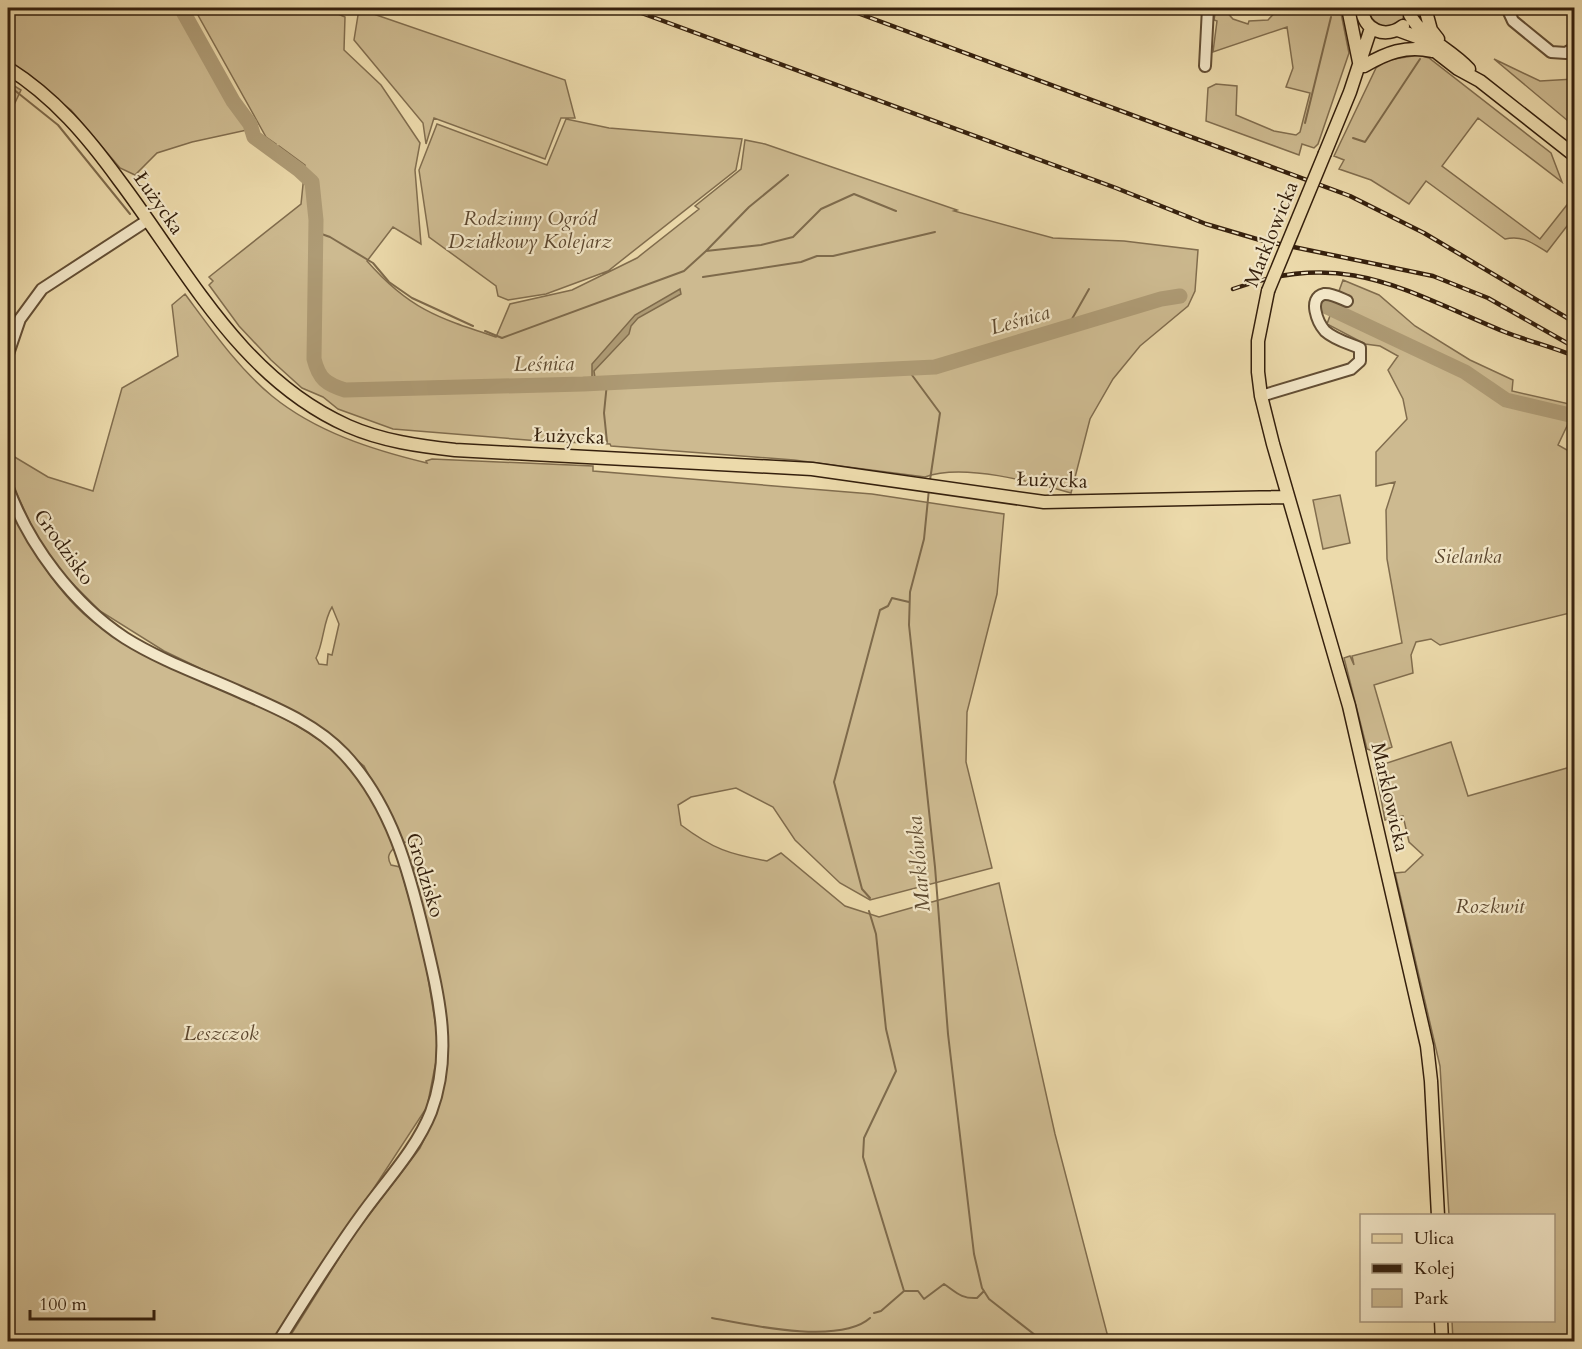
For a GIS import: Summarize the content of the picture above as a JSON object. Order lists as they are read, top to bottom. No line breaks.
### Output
{"streets":{"main road":["Łużycka","Marklowicka"],"street":["Grodzisko"]},"crossings":[["Łużycka","Marklowicka"]],"water":["Leśnica","Marklówka"],"parks":["Rodzinny Ogród Działkowy Kolejarz","Sielanka","Rozkwit","Leszczok"],"legend":["Ulica","Kolej","Park"],"scale_bar":"100 m"}
